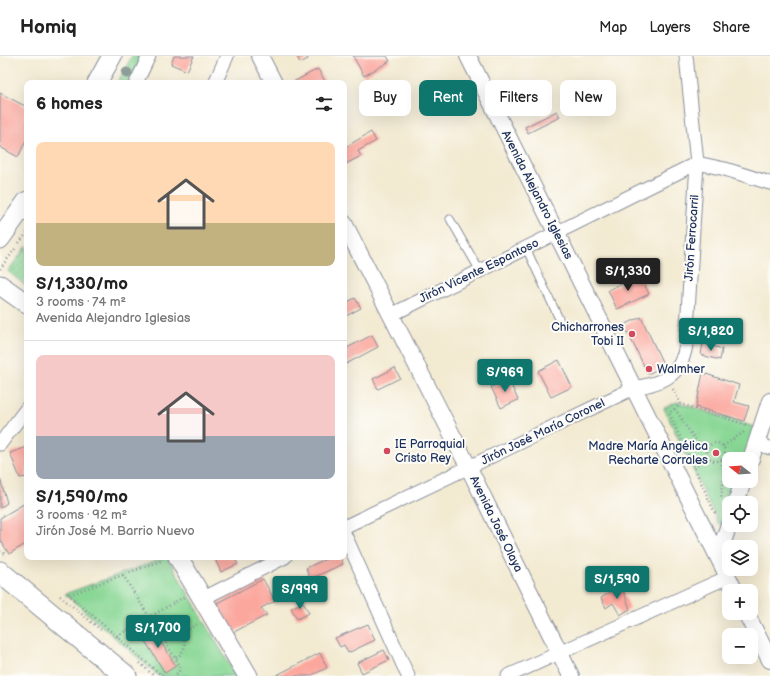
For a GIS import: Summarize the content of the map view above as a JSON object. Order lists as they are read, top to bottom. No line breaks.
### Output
{"streets":{"street":["Avenida Alejandro Iglesias","Jirón Ferrocarril","Jirón Vicente Espantoso","Jirón José María Coronel","Avenida José Olaya"]},"crossings":[["Avenida Alejandro Iglesias","Jirón Ferrocarril"],["Avenida Alejandro Iglesias","Jirón Vicente Espantoso"],["Avenida Alejandro Iglesias","Jirón José María Coronel"],["Jirón Ferrocarril","Jirón Vicente Espantoso"],["Jirón Ferrocarril","Jirón José María Coronel"],["Jirón Vicente Espantoso","Avenida José Olaya"],["Jirón José María Coronel","Avenida José Olaya"]],"places":["Chicharrones Tobi II","Walmher","IE Parroquial Cristo Rey","Madre María Angélica Recharte Corrales"],"north":"left","page":{"header":"Homiq","nav":["Map","Layers","Share"],"chip":["Buy","Rent","Filters","New"],"heading":"6 homes","list":[{"name":"S/1,330/mo","note":"3 rooms · 74 m² · Avenida Alejandro Iglesias"},{"name":"S/1,590/mo","note":"3 rooms · 92 m² · Jirón José M. Barrio Nuevo"}],"price":["S/1,330","S/1,820","S/969","S/1,590","S/999","S/1,700"],"map_buttons":["+","−"]}}
